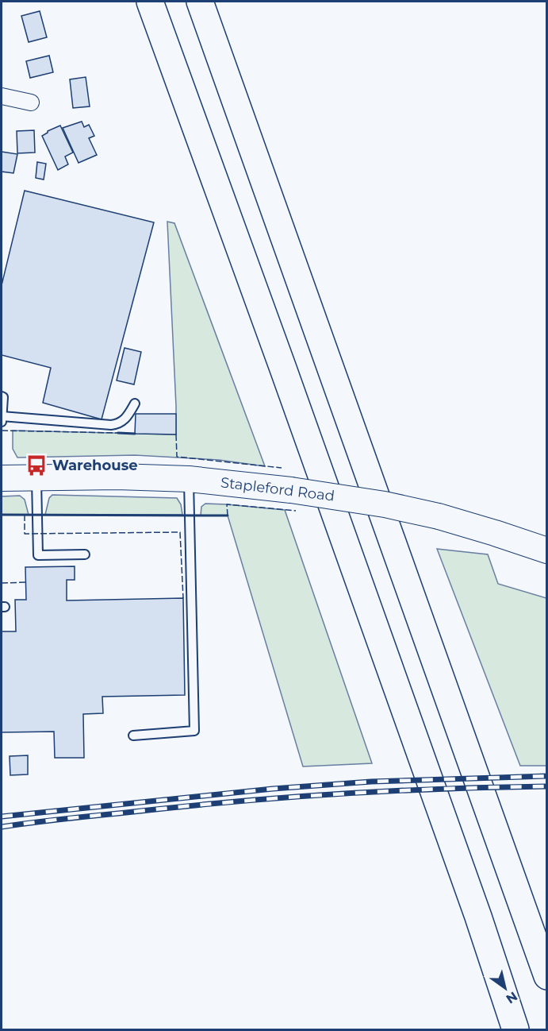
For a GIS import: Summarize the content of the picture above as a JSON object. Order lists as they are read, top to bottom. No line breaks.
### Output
{"streets":{"main road":["Stapleford Road"]},"places":{"bus stop":["Warehouse"]},"north":"bottom right"}
